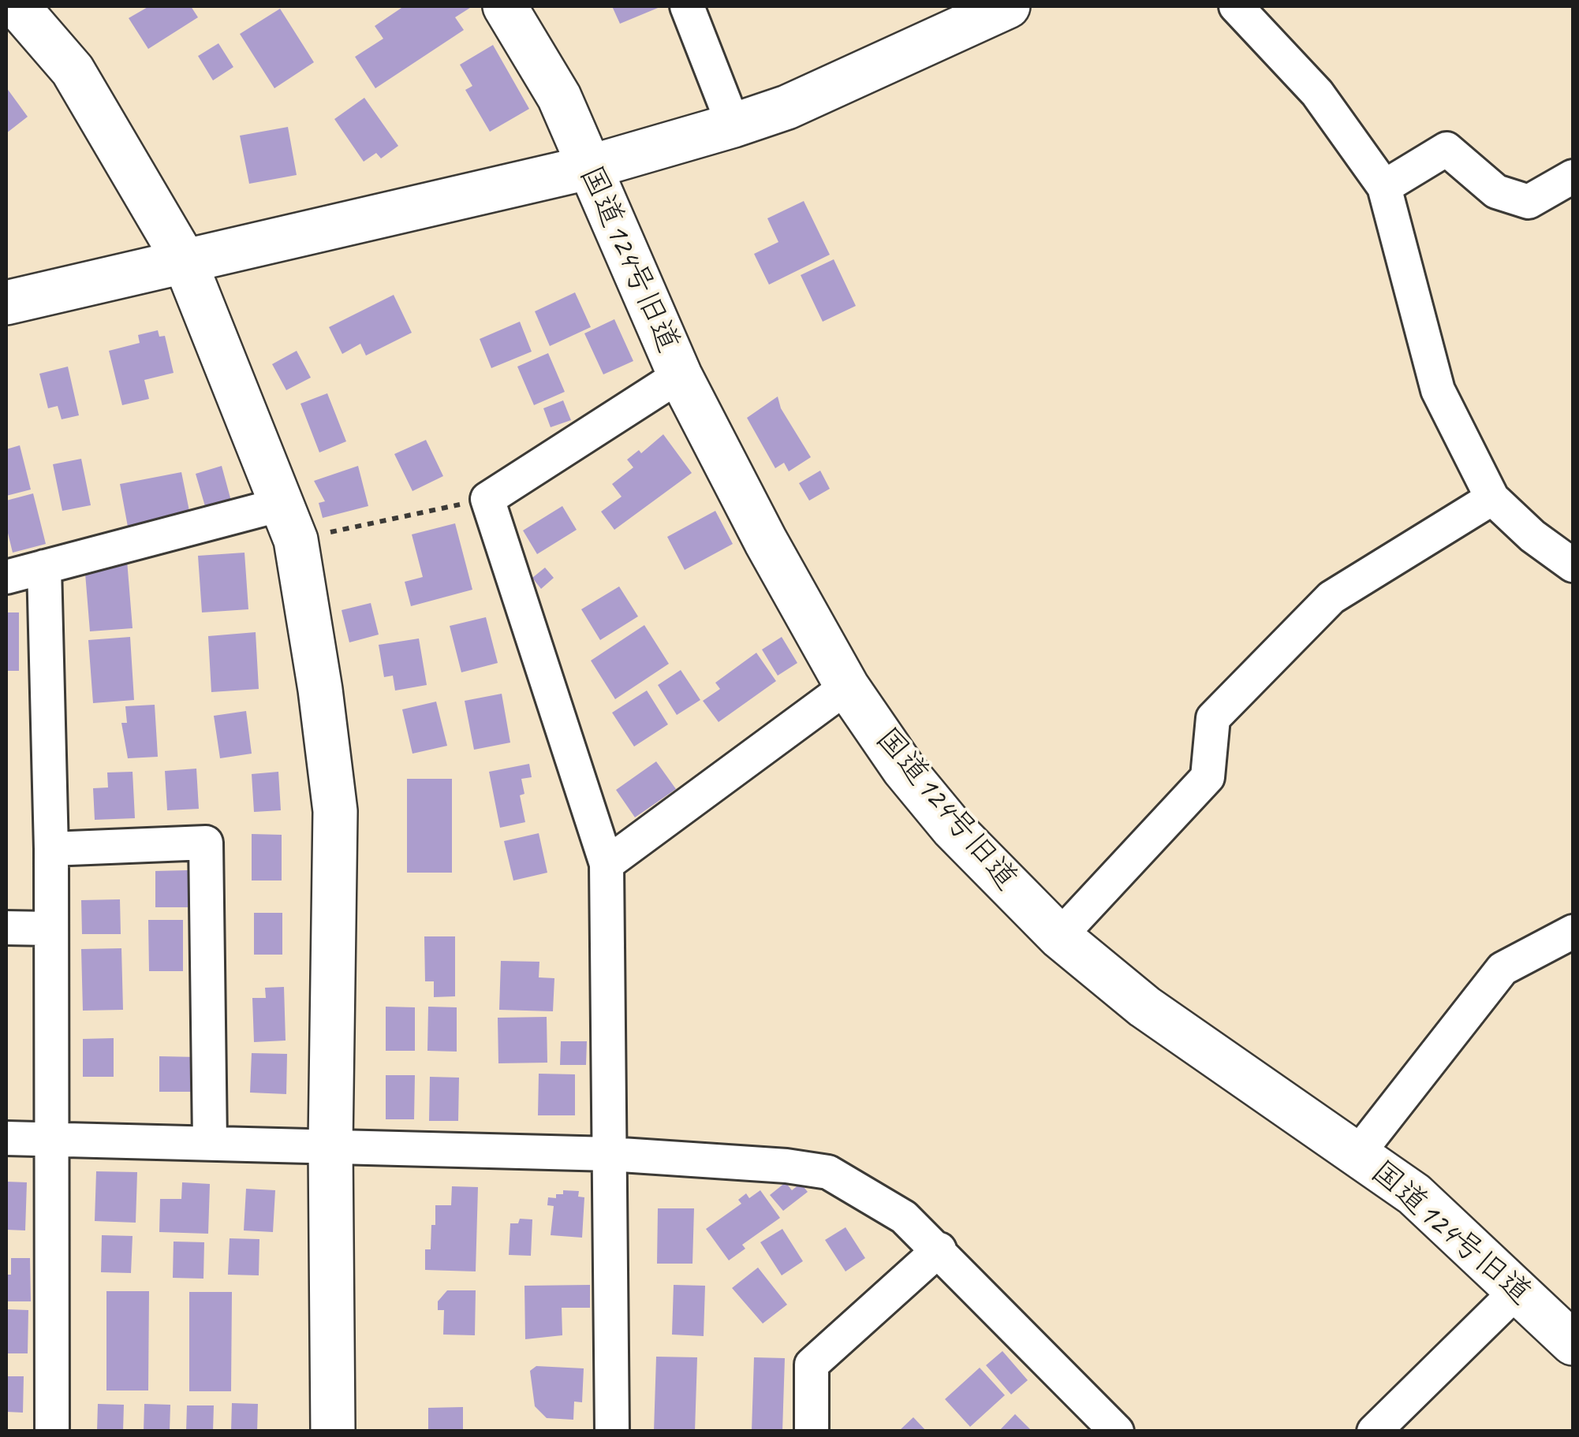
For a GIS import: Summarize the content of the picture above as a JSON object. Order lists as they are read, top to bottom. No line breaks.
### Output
{"streets":{"main road":["国道124号旧道"]}}
